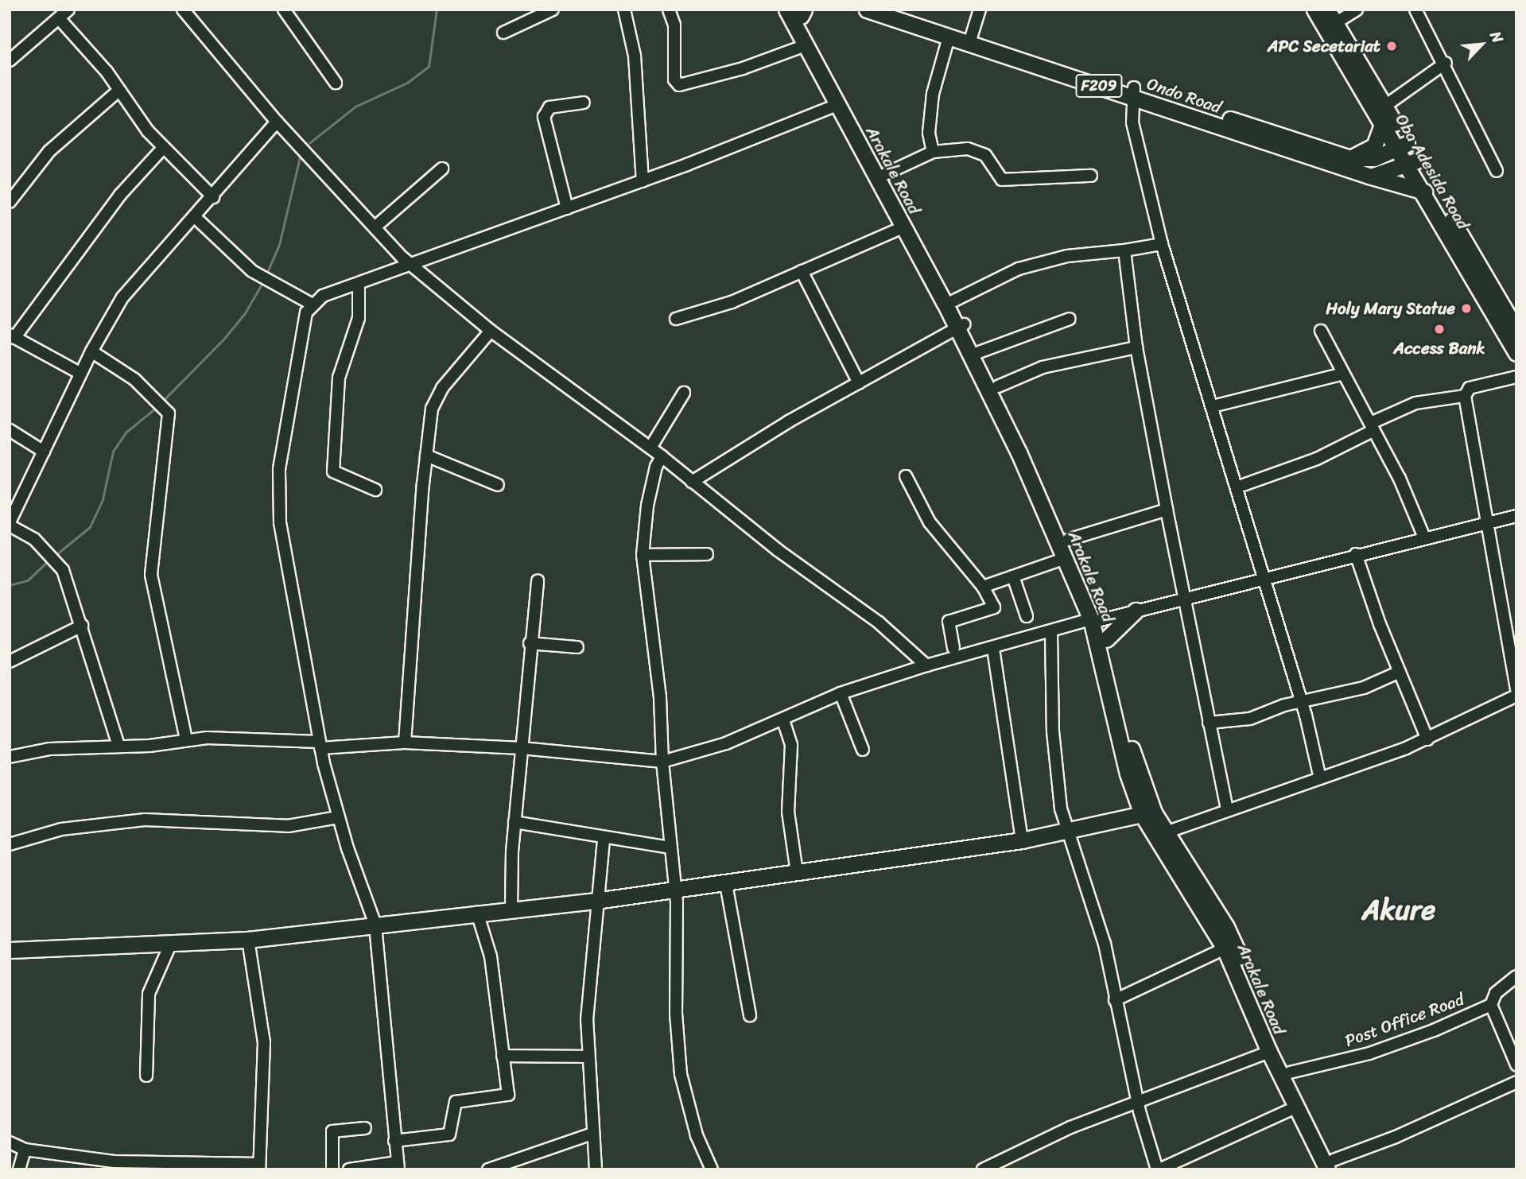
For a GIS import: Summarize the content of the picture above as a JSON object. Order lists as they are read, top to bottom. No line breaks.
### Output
{"streets":{"main road":["F209","Ondo Road","Arakale Road","Oba Adesida Road"],"street":["Post Office Road"]},"crossings":[["F209","Ondo Road"],["F209","Oba Adesida Road"],["Arakale Road","Post Office Road"]],"districts":["Akure"],"places":["APC Secetariat","Holy Mary Statue","Access Bank"],"north":"top right"}
